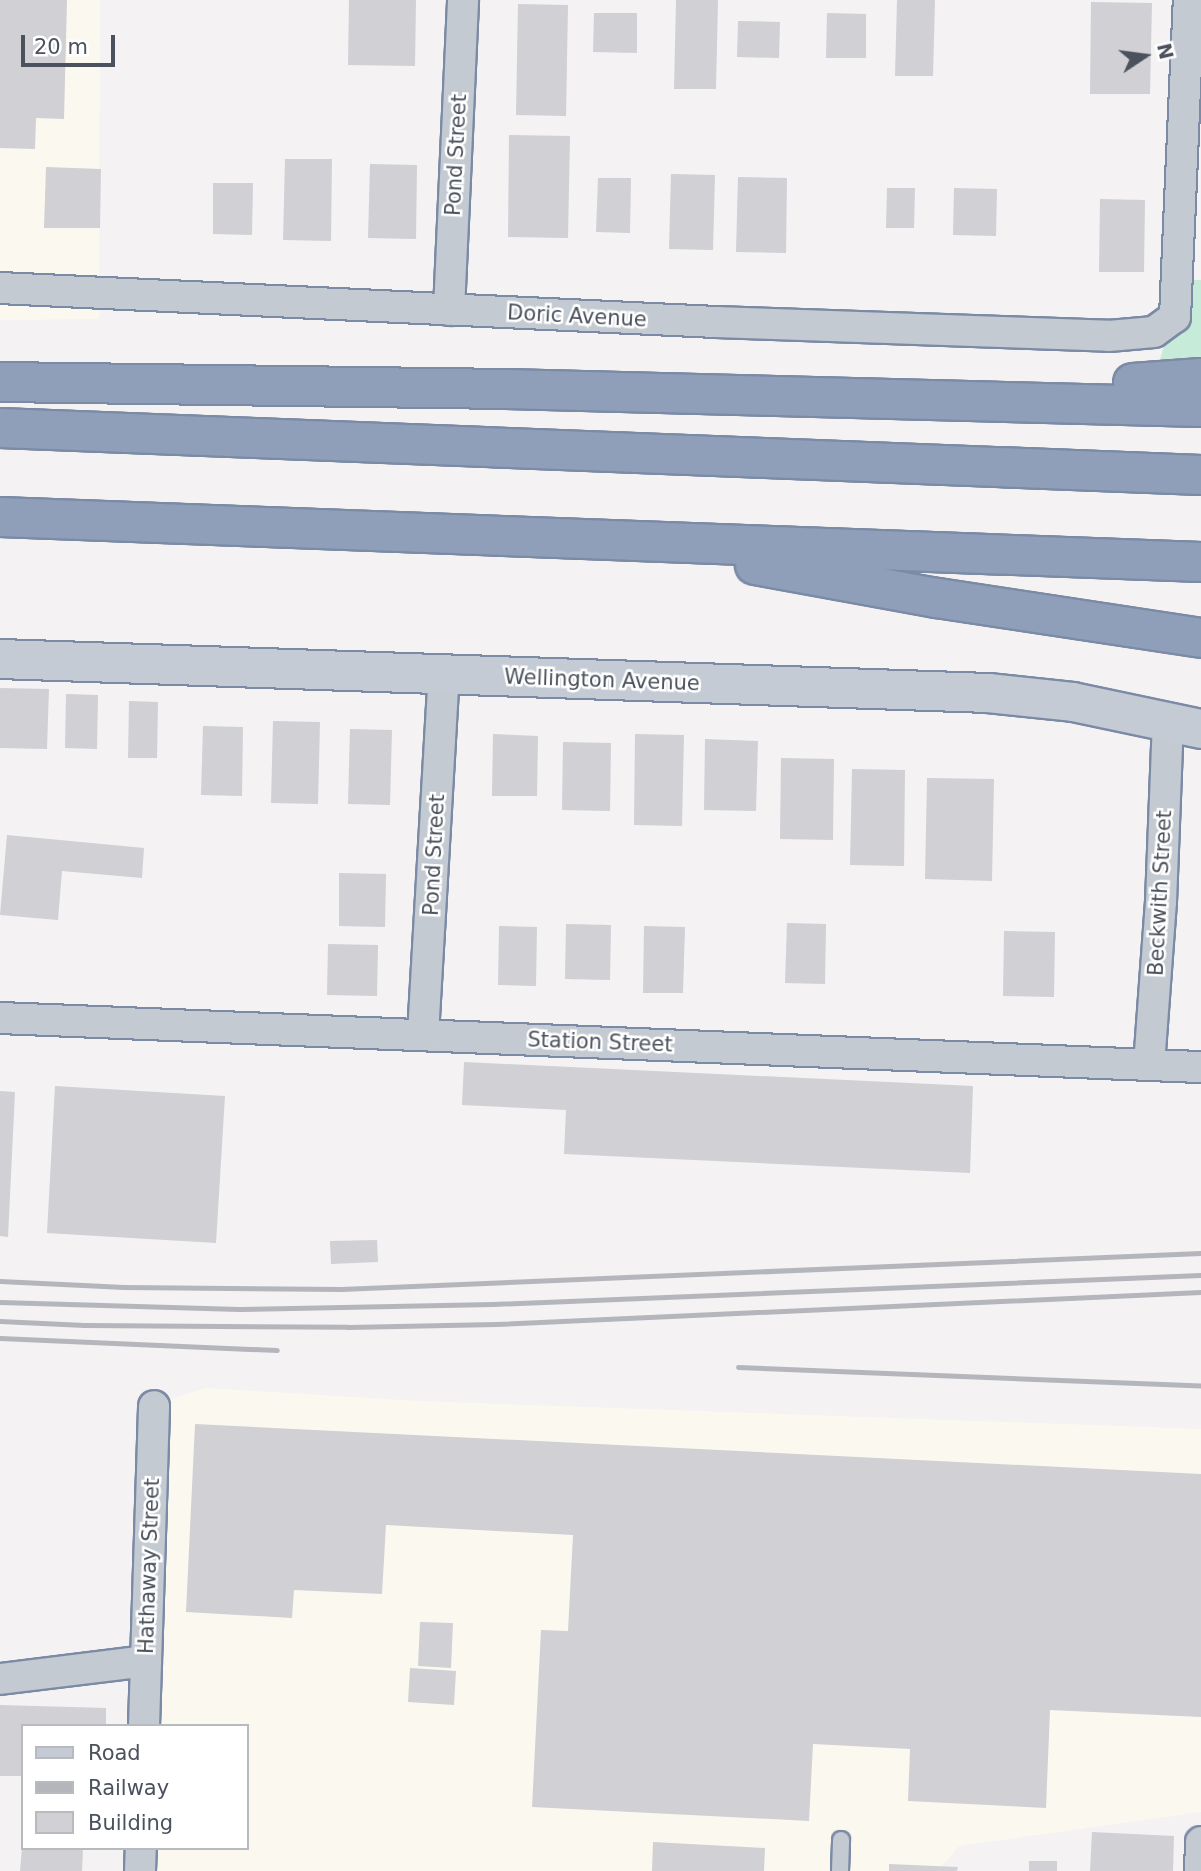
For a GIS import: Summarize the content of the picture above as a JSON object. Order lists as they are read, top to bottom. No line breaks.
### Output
{"streets":{"street":["Pond Street","Doric Avenue","Wellington Avenue","Beckwith Street","Station Street","Hathaway Street"]},"crossings":[["Pond Street","Doric Avenue"],["Pond Street","Wellington Avenue"],["Pond Street","Station Street"],["Wellington Avenue","Beckwith Street"],["Beckwith Street","Station Street"]],"legend":["Road","Railway","Building"],"scale_bar":"20 m","north":"right"}
